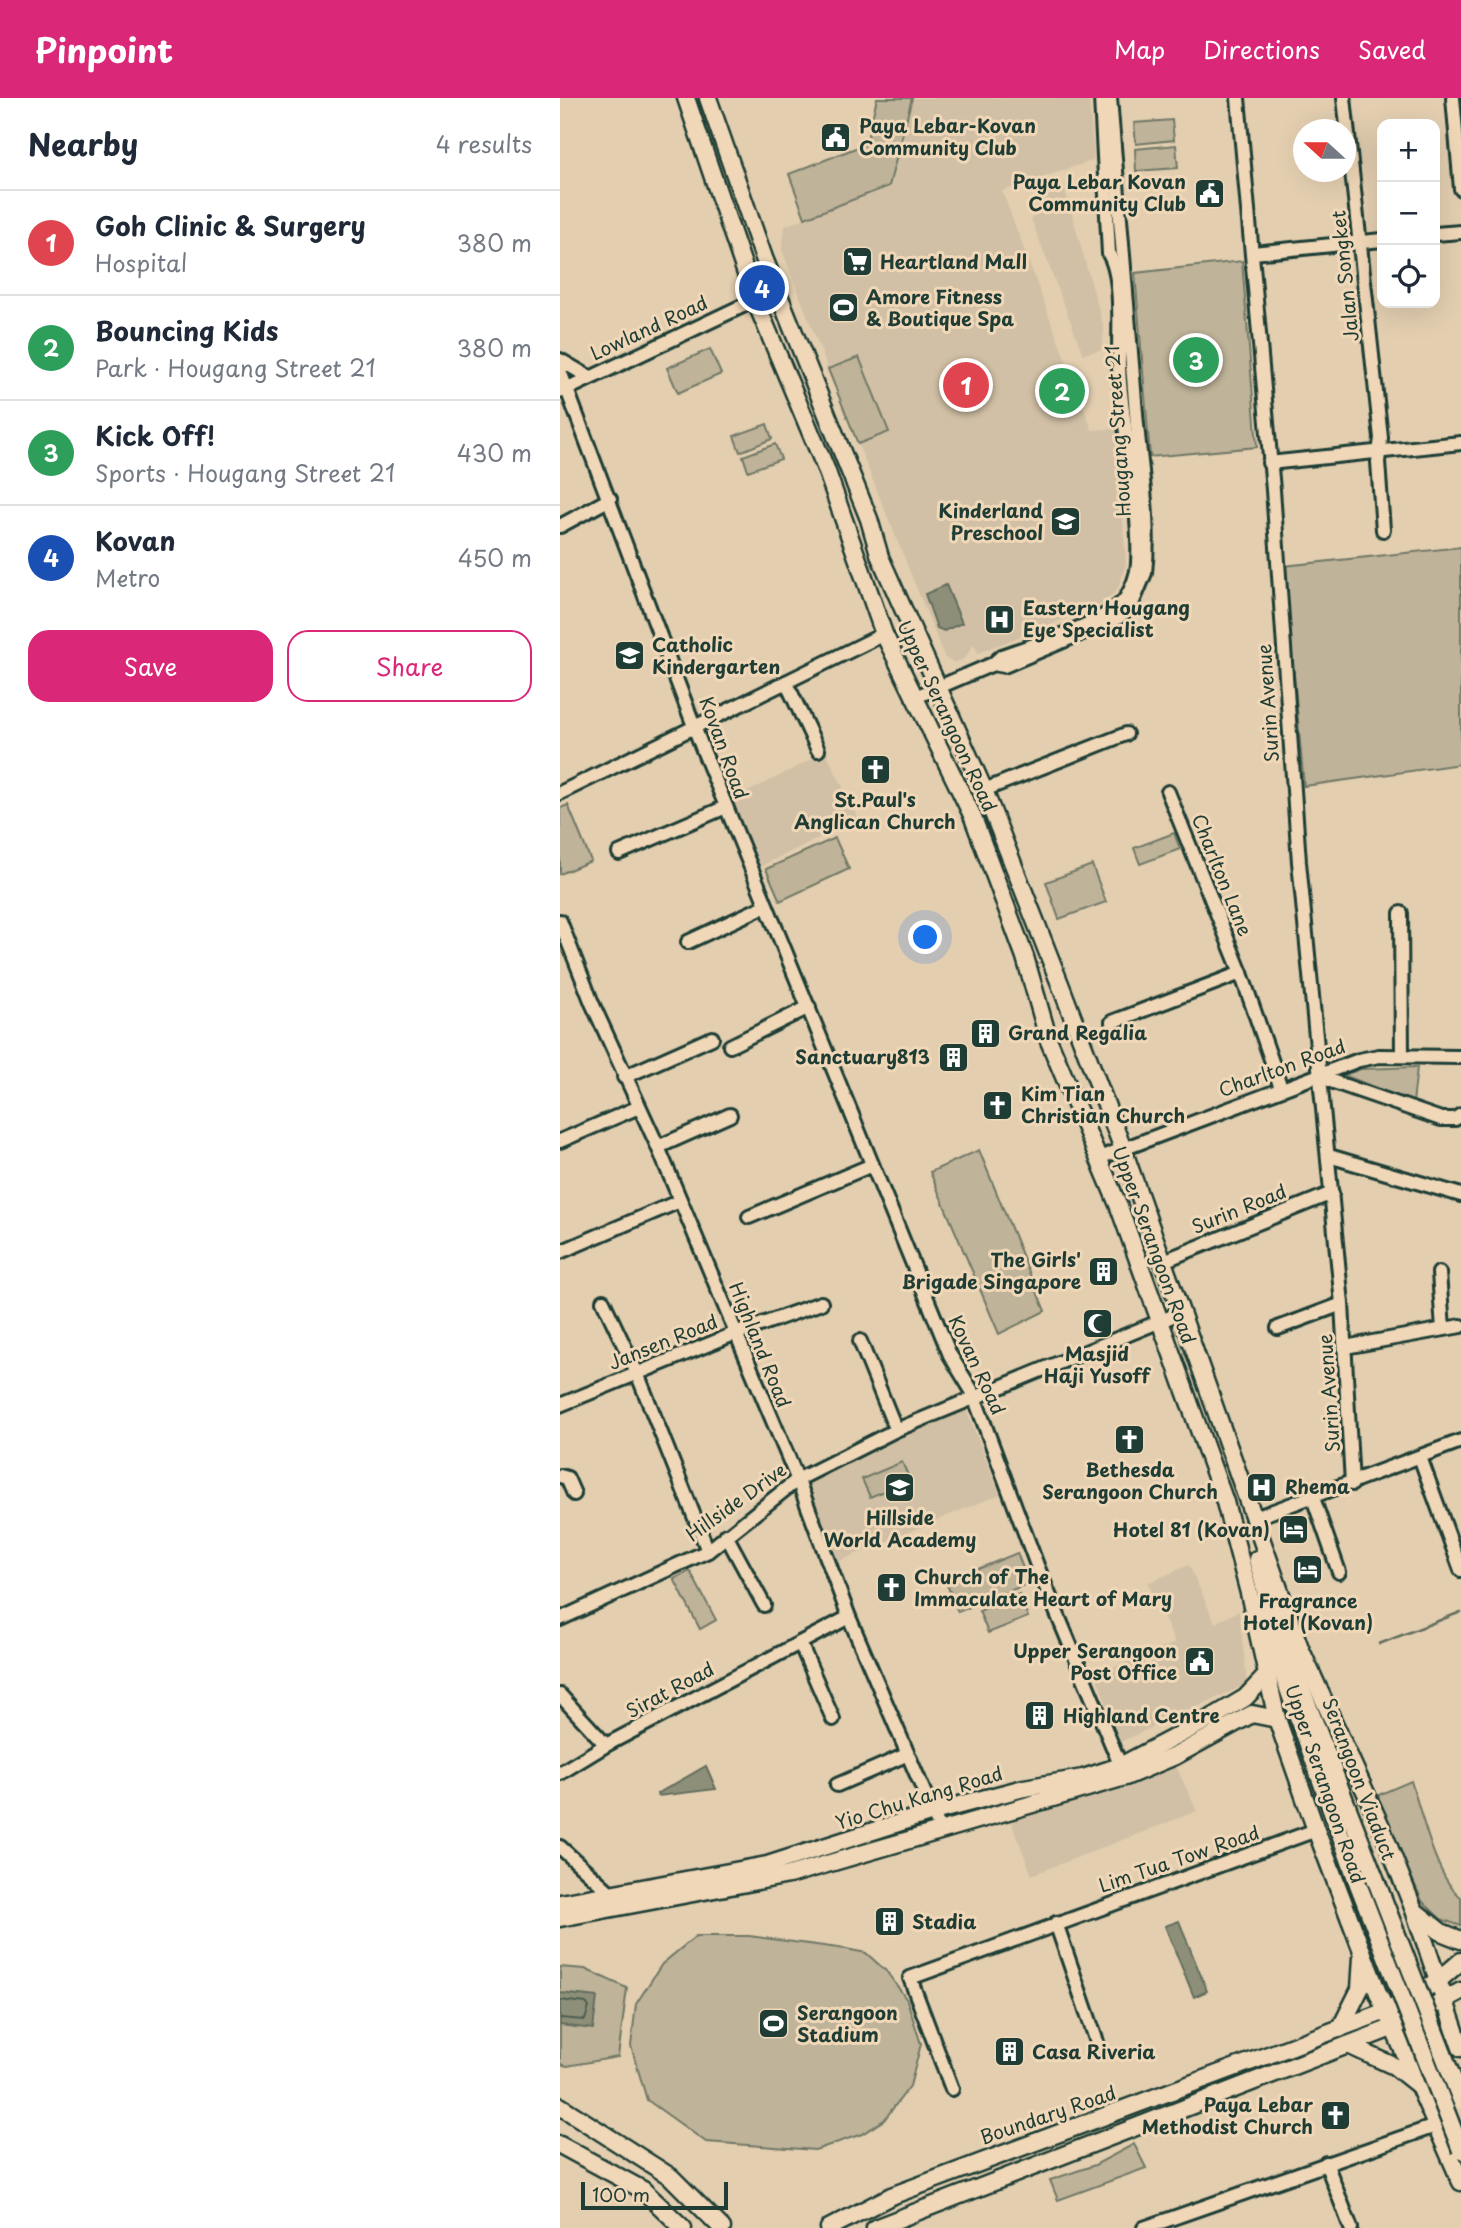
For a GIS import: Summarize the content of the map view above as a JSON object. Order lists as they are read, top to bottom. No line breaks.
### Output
{"streets":{"main road":["Upper Serangoon Road","Serangoon Viaduct","Yio Chu Kang Road","Boundary Road"],"street":["Jalan Songket","Lowland Road","Hougang Street 21","Surin Avenue","Kovan Road","Charlton Lane","Charlton Road","Surin Road","Jansen Road","Highland Road","Hillside Drive","Sirat Road","Lim Tua Tow Road"]},"crossings":[["Lowland Road","Upper Serangoon Road"],["Lowland Road","Kovan Road"],["Hougang Street 21","Upper Serangoon Road"],["Surin Avenue","Charlton Road"],["Surin Avenue","Surin Road"],["Upper Serangoon Road","Charlton Road"],["Upper Serangoon Road","Surin Road"],["Upper Serangoon Road","Hillside Drive"],["Upper Serangoon Road","Serangoon Viaduct"],["Upper Serangoon Road","Yio Chu Kang Road"],["Upper Serangoon Road","Lim Tua Tow Road"],["Upper Serangoon Road","Boundary Road"],["Kovan Road","Hillside Drive"],["Kovan Road","Yio Chu Kang Road"],["Charlton Lane","Charlton Road"],["Jansen Road","Highland Road"],["Highland Road","Hillside Drive"],["Highland Road","Sirat Road"],["Highland Road","Yio Chu Kang Road"]],"places":{"public building":["Paya Lebar-Kovan Community Club","Paya Lebar Kovan Community Club","Upper Serangoon Post Office"],"supermarket":["Heartland Mall"],"sports":["Amore Fitness & Boutique Spa","Serangoon Stadium"],"school or university":["Kinderland Preschool","Catholic Kindergarten","Hillside World Academy"],"hospital":["Eastern Hougang Eye Specialist","Rhema"],"church":["St.Paul's Anglican Church","Kim Tian Christian Church","Bethesda Serangoon Church","Church of The Immaculate Heart of Mary","Paya Lebar Methodist Church"],"building":["Grand Regalia","Sanctuary813","The Girls' Brigade Singapore","Highland Centre","Stadia","Casa Riveria"],"mosque":["Masjid Haji Yusoff"],"hotel":["Hotel 81 (Kovan)","Fragrance Hotel (Kovan)"]},"scale_bar":"100 m","north":"left","page":{"header":"Pinpoint","nav":["Map","Directions","Saved"],"heading":["Nearby","4 results"],"map_buttons":["+","−"],"list":[{"mark":"1","name":"Goh Clinic & Surgery","note":"Hospital","value":"380 m"},{"mark":"2","name":"Bouncing Kids","note":"Park · Hougang Street 21","value":"380 m"},{"mark":"3","name":"Kick Off!","note":"Sports · Hougang Street 21","value":"430 m"},{"mark":"4","name":"Kovan","note":"Metro","value":"450 m"}],"pins":["4","3","1","2"],"buttons":["Save","Share"],"scale":"100 m"}}
